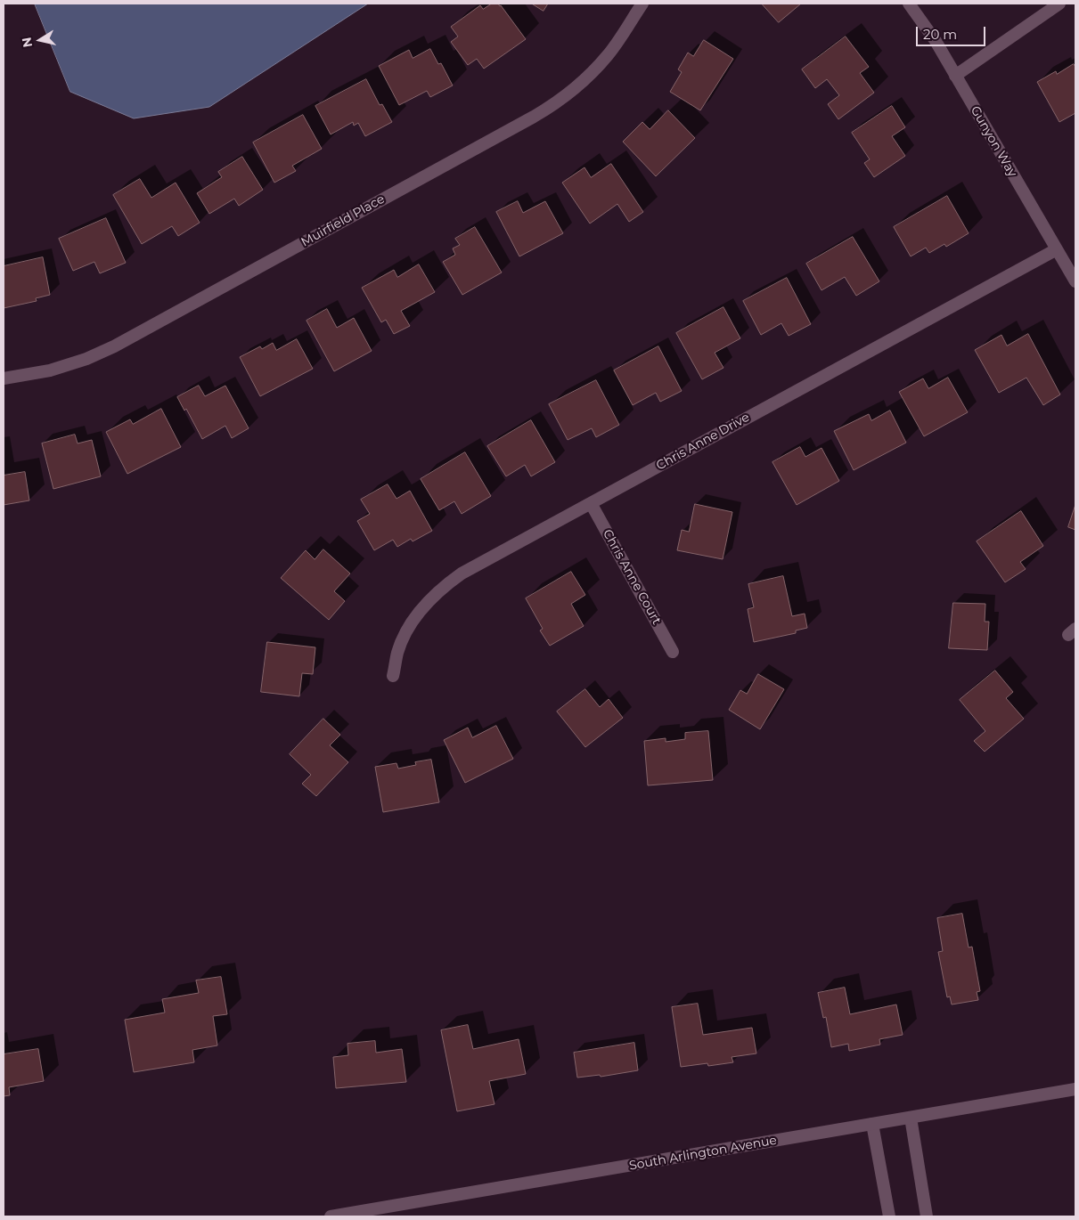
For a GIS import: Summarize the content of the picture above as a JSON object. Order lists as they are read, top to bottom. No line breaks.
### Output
{"streets":{"street":["Gunyon Way","Muirfield Place","Chris Anne Drive","Chris Anne Court","South Arlington Avenue"]},"crossings":[["Gunyon Way","Chris Anne Drive"],["Chris Anne Drive","Chris Anne Court"]],"scale_bar":"20 m","north":"left"}
